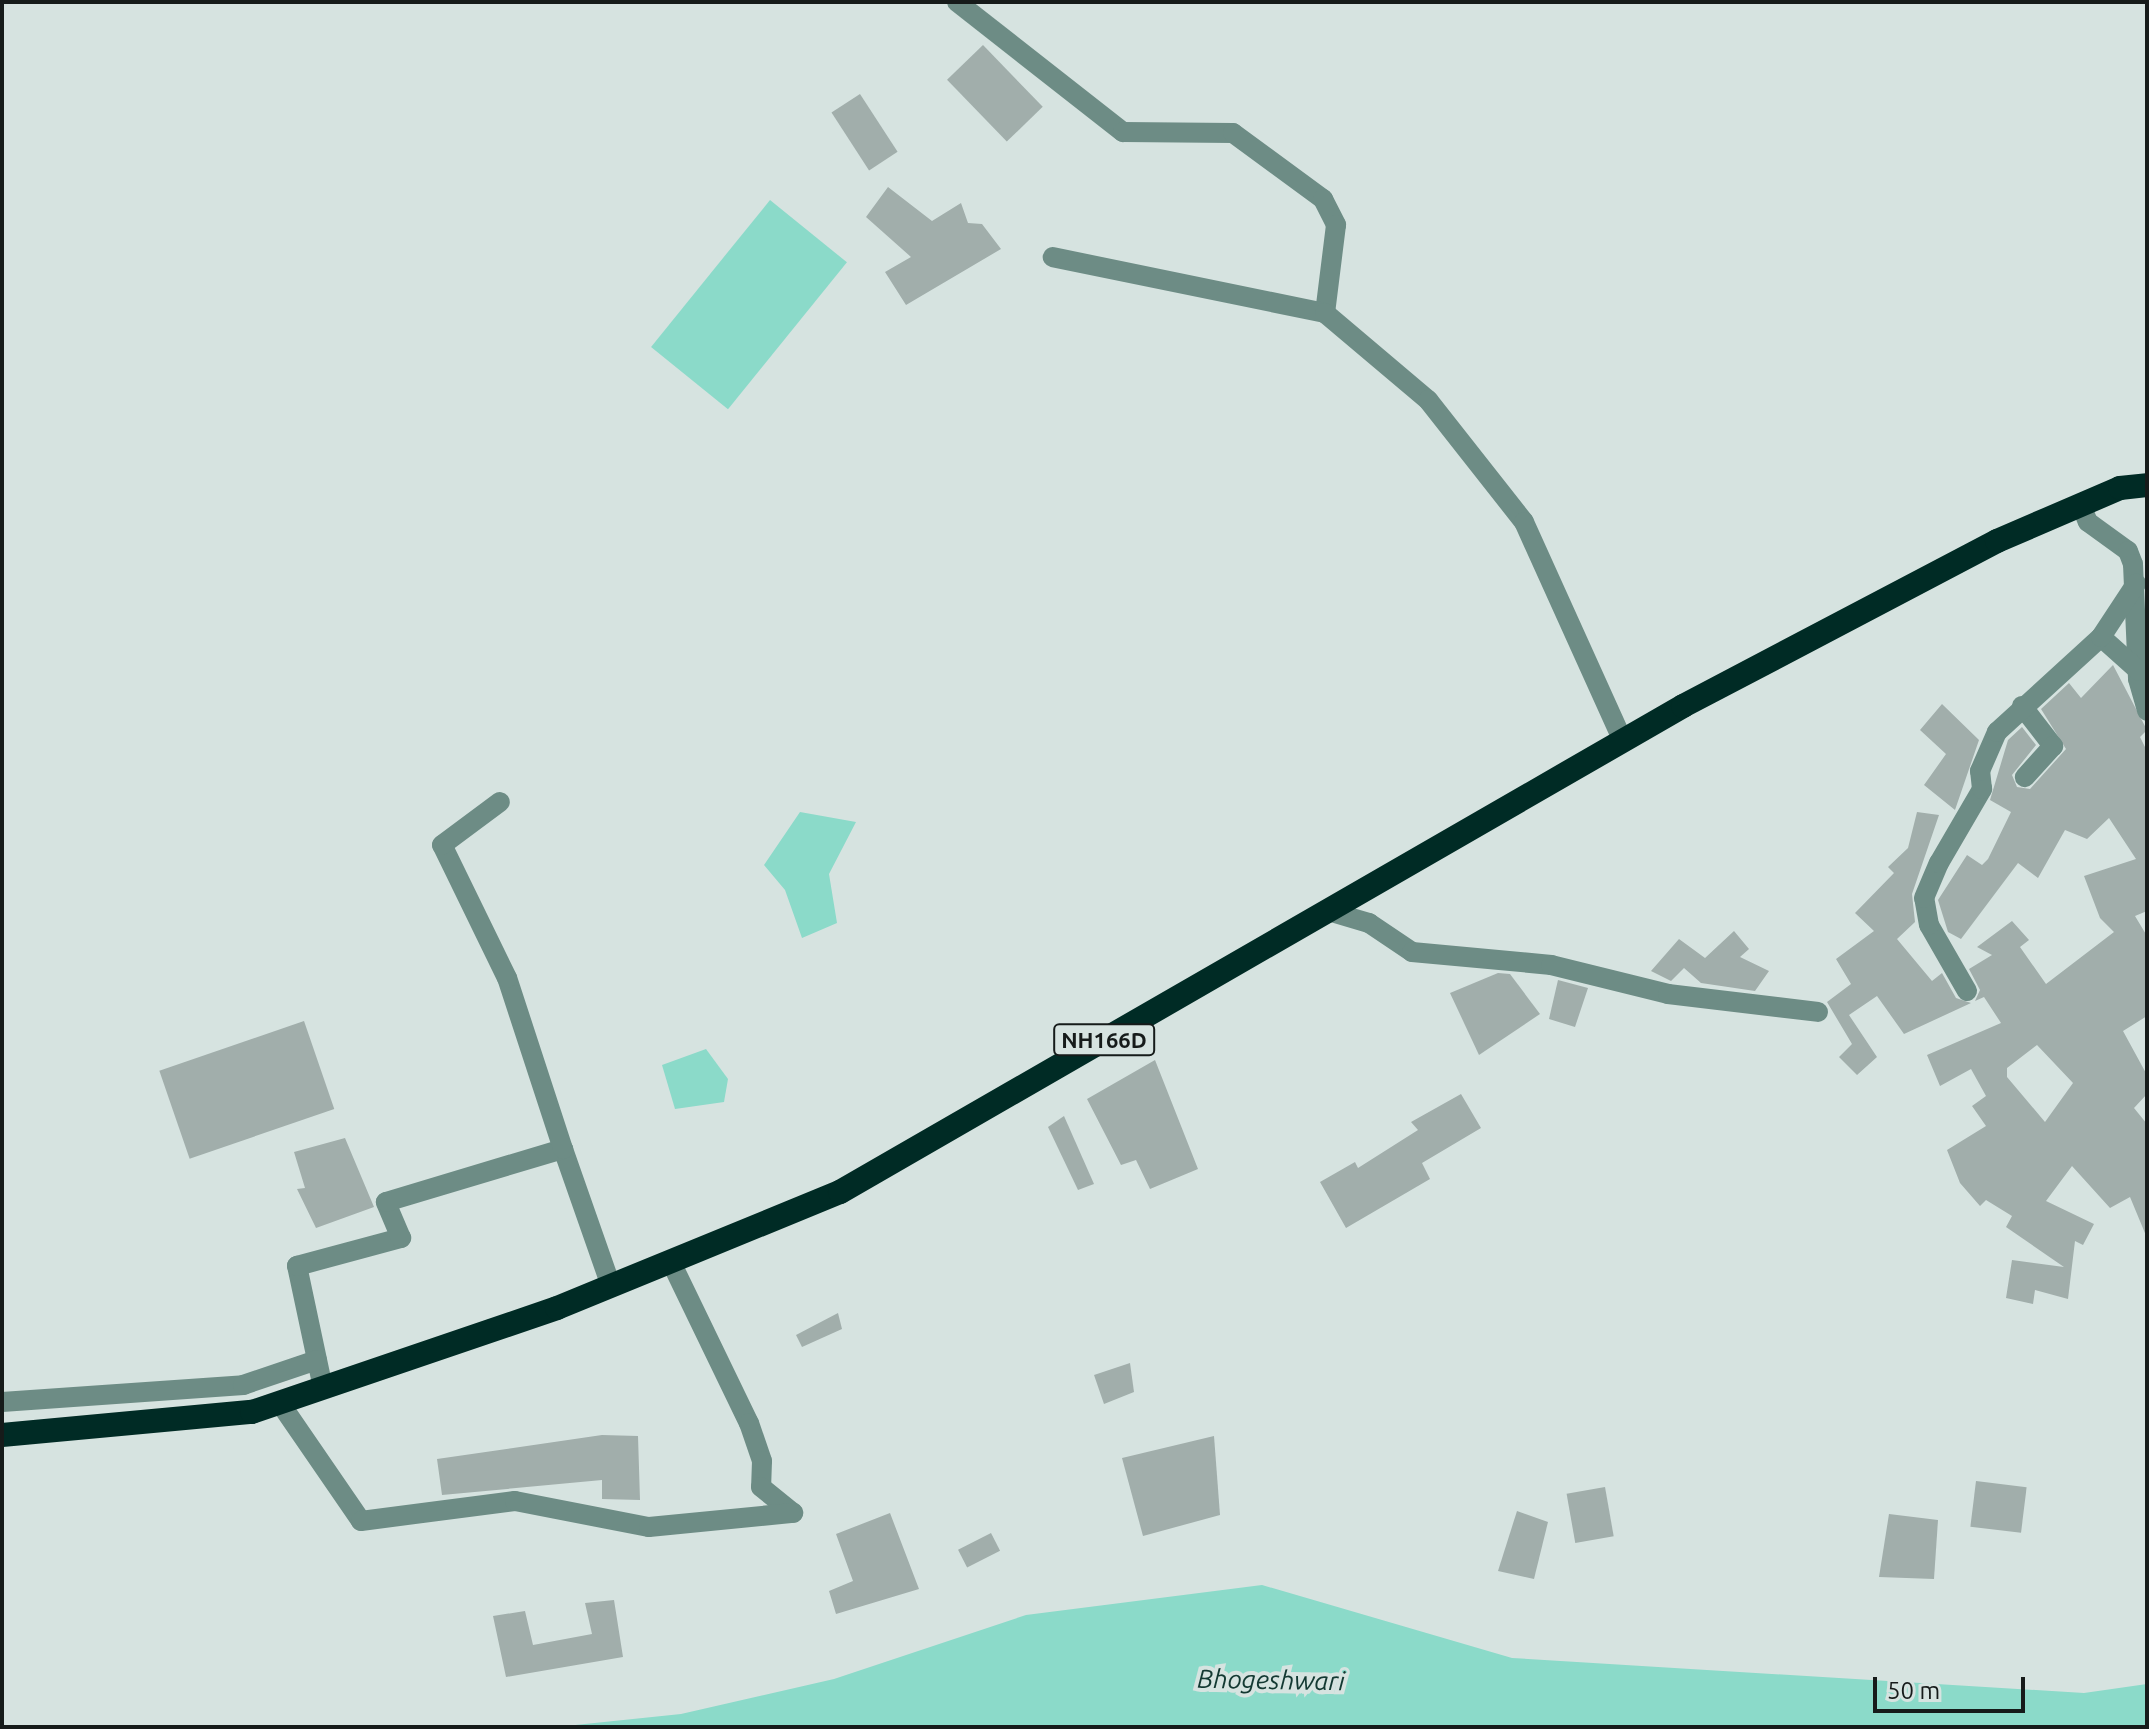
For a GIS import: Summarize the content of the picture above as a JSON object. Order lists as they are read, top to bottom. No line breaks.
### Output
{"streets":{"highway":["NH166D"]},"water":["Bhogeshwari"],"scale_bar":"50 m"}
